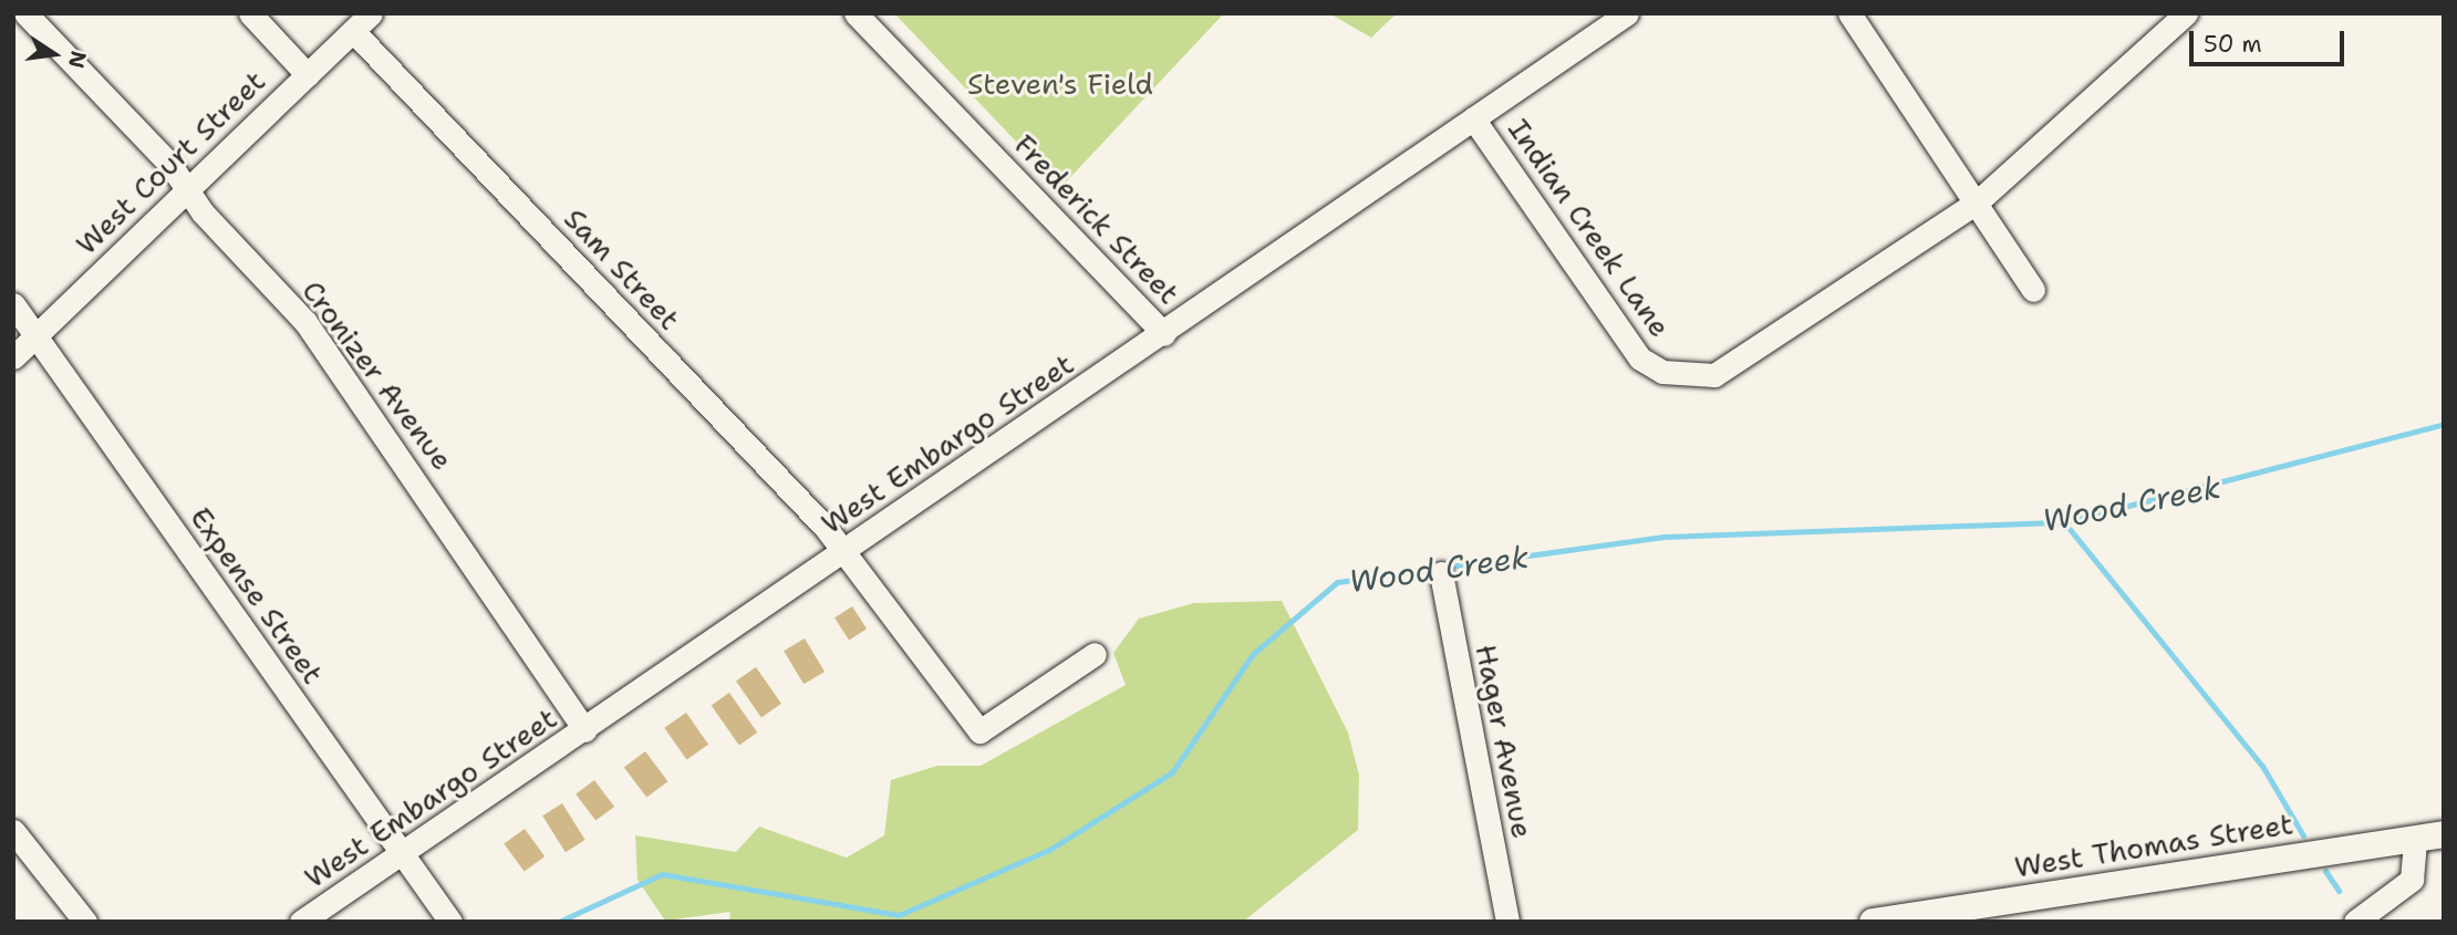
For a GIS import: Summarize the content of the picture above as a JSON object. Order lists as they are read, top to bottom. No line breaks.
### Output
{"streets":{"street":["West Court Street","Frederick Street","Indian Creek Lane","Sam Street","Cronizer Avenue","West Embargo Street","Expense Street","Hager Avenue","West Thomas Street"]},"crossings":[["West Court Street","Sam Street"],["West Court Street","Cronizer Avenue"],["West Court Street","Expense Street"],["Frederick Street","West Embargo Street"],["Indian Creek Lane","West Embargo Street"],["Sam Street","West Embargo Street"],["Cronizer Avenue","West Embargo Street"],["West Embargo Street","Expense Street"]],"water":["Wood Creek"],"parks":["Steven's Field"],"scale_bar":"50 m","north":"right"}
